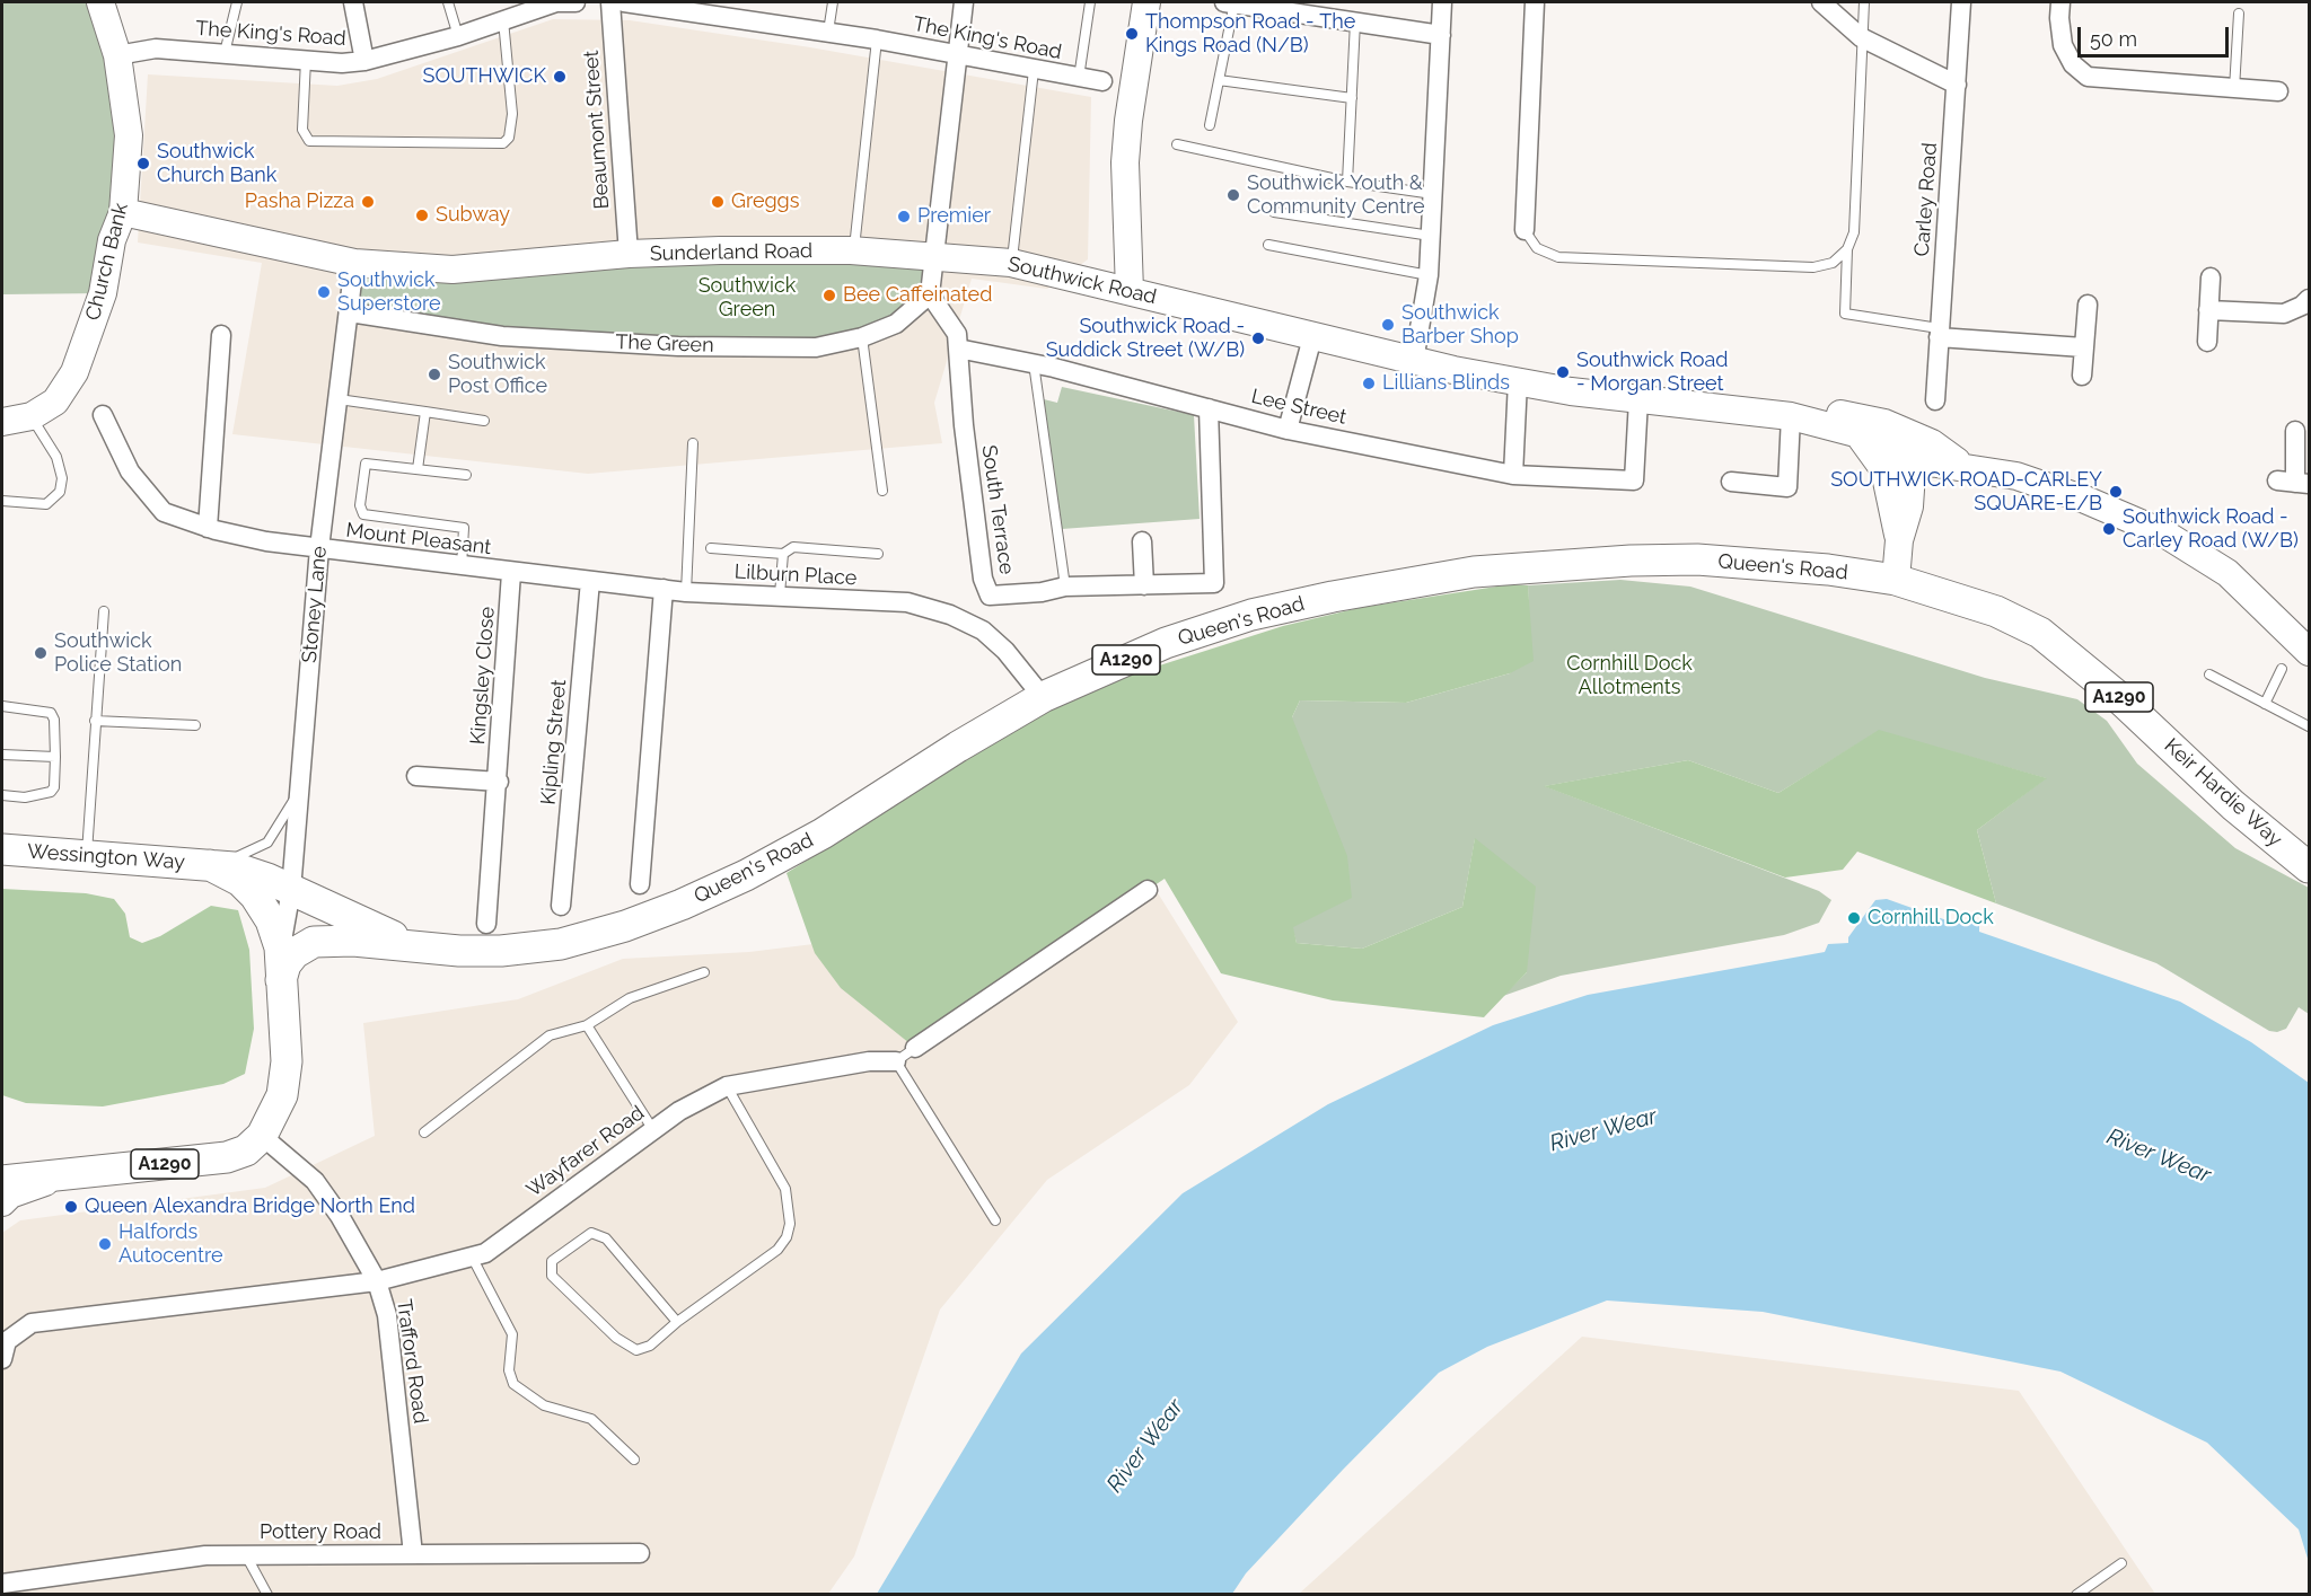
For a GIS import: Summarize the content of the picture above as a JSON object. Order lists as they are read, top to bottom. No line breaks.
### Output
{"streets":{"main road":["Queen's Road","A1290","Keir Hardie Way","Wessington Way"],"street":["The King's Road","Beaumont Street","Carley Road","Sunderland Road","Church Bank","Southwick Road","The Green","Lee Street","South Terrace","Mount Pleasant","Lilburn Place","Stoney Lane","Kingsley Close","Kipling Street","Wayfarer Road","Trafford Road","Pottery Road"]},"crossings":[["The King's Road","Church Bank"],["Beaumont Street","Sunderland Road"],["Sunderland Road","Southwick Road"],["Sunderland Road","Stoney Lane"],["Southwick Road","Lee Street"],["The Green","South Terrace"],["The Green","Stoney Lane"],["Lee Street","South Terrace"],["Mount Pleasant","Lilburn Place"],["Mount Pleasant","Stoney Lane"],["Mount Pleasant","Kingsley Close"],["Queen's Road","Lilburn Place"],["Queen's Road","A1290"],["Queen's Road","Keir Hardie Way"],["Lilburn Place","Kingsley Close"],["Lilburn Place","Kipling Street"],["Stoney Lane","A1290"],["A1290","Wessington Way"],["A1290","Trafford Road"],["Wayfarer Road","Trafford Road"],["Trafford Road","Pottery Road"]],"water":["River Wear"],"parks":["Southwick Green","Cornhill Dock Allotments"],"places":["Thompson Road - The Kings Road (N/B)","SOUTHWICK","Southwick Church Bank","Southwick Youth & Community Centre","Pasha Pizza","Greggs","Subway","Premier","Southwick Superstore","Bee Caffeinated","Southwick Barber Shop","Southwick Road - Suddick Street (W/B)","Southwick Road - Morgan Street","Southwick Post Office","Lillians Blinds","SOUTHWICK ROAD-CARLEY SQUARE-E/B","Southwick Road - Carley Road (W/B)","Southwick Police Station","Cornhill Dock","Queen Alexandra Bridge North End","Halfords Autocentre"],"scale_bar":"50 m"}
